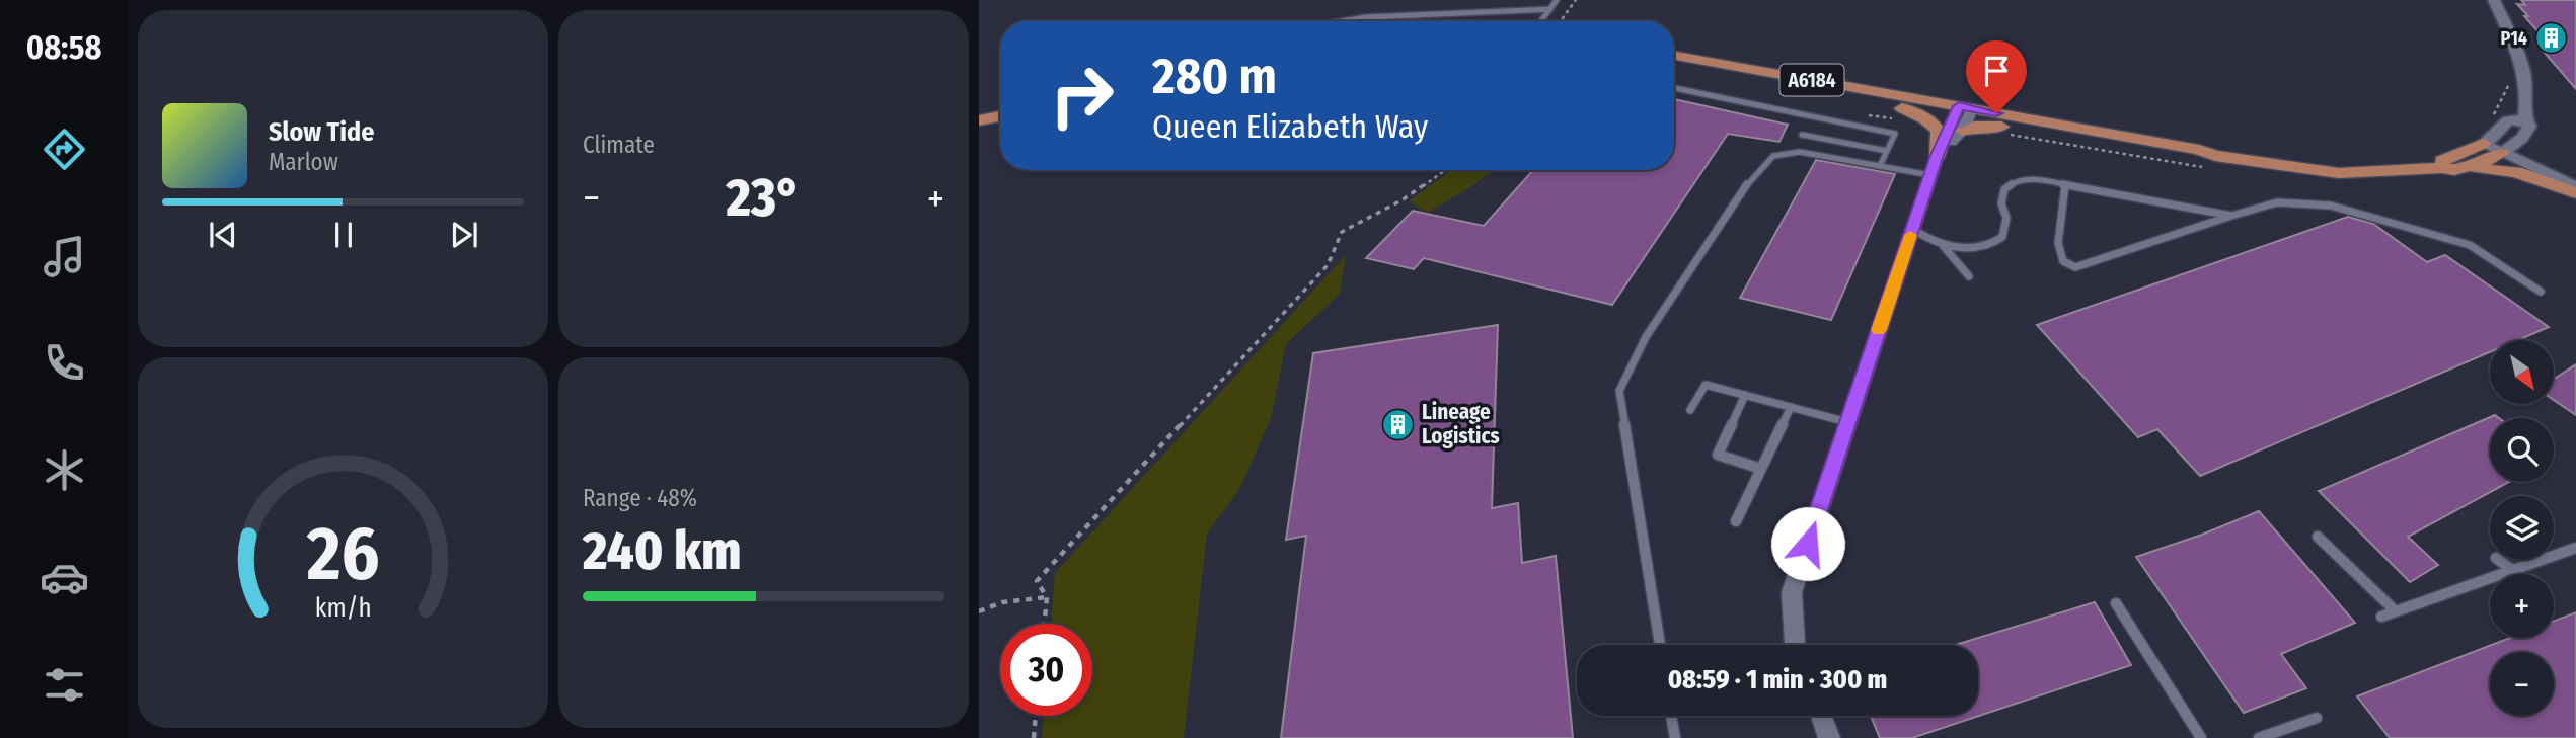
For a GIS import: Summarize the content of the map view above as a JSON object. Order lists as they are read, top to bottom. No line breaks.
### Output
{"streets":{"main road":["A6184"]},"places":{"building":["P14","Lineage Logistics"]},"north":"bottom right","page":{"tabs":"08:58","tile":["Climate",["Range · 48%","240 km"]],"turn":["280 m","Queen Elizabeth Way"],"song":["Slow Tide","Marlow"],"heat":["−","23°","+"],"map_buttons":["+","−"],"limit":"30","trip":"08:59 · 1 min · 300 m","gauge":["26","km/h"]}}
